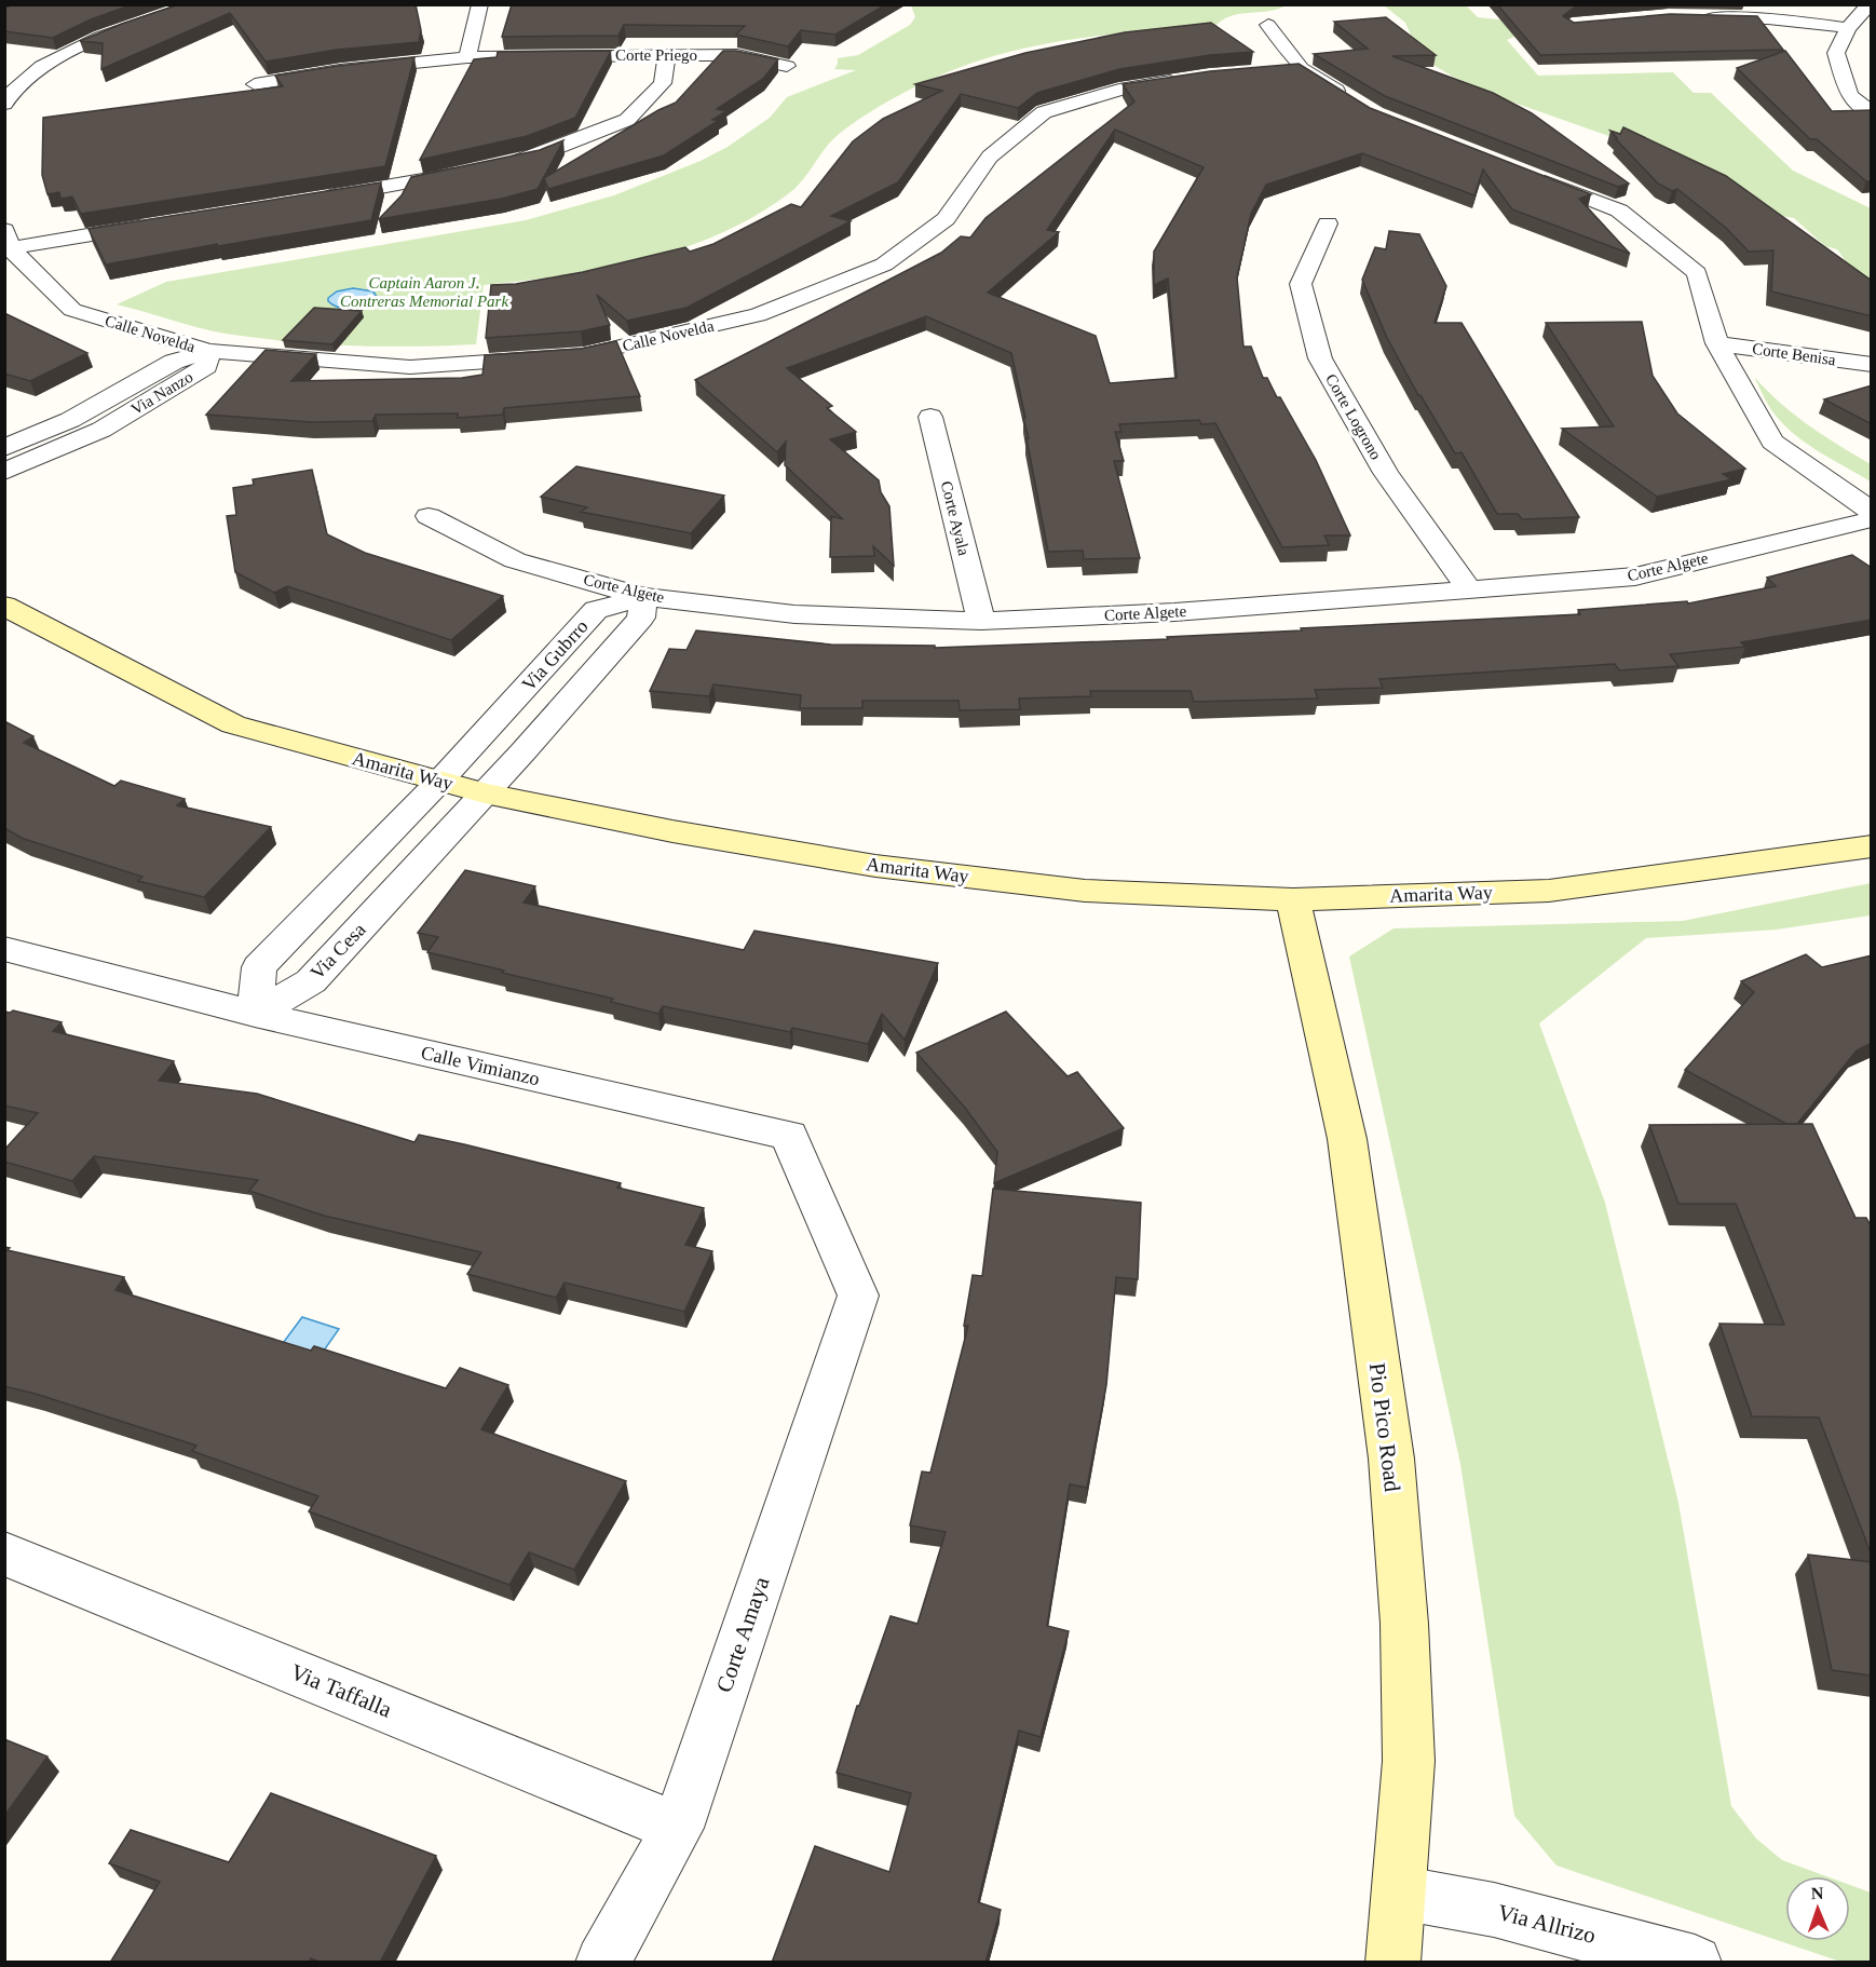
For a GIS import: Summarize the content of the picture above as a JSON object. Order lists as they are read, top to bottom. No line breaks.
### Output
{"streets":{"street":["Corte Priego","Calle Novelda","Corte Benisa","Via Nanzo","Corte Logrono","Corte Ayala","Corte Algete","Via Gubrro","Amarita Way","Via Cesa","Calle Vimianzo","Pio Pico Road","Corte Amaya","Via Taffalla","Via Allrizo"]},"crossings":[["Calle Novelda","Via Nanzo"],["Corte Logrono","Corte Algete"],["Corte Ayala","Corte Algete"],["Corte Algete","Via Gubrro"],["Via Gubrro","Amarita Way"],["Via Gubrro","Via Cesa"],["Amarita Way","Via Cesa"],["Amarita Way","Pio Pico Road"],["Via Cesa","Calle Vimianzo"],["Calle Vimianzo","Corte Amaya"],["Pio Pico Road","Via Allrizo"],["Corte Amaya","Via Taffalla"]],"parks":["Captain Aaron J. Contreras Memorial Park"],"north":"top"}
